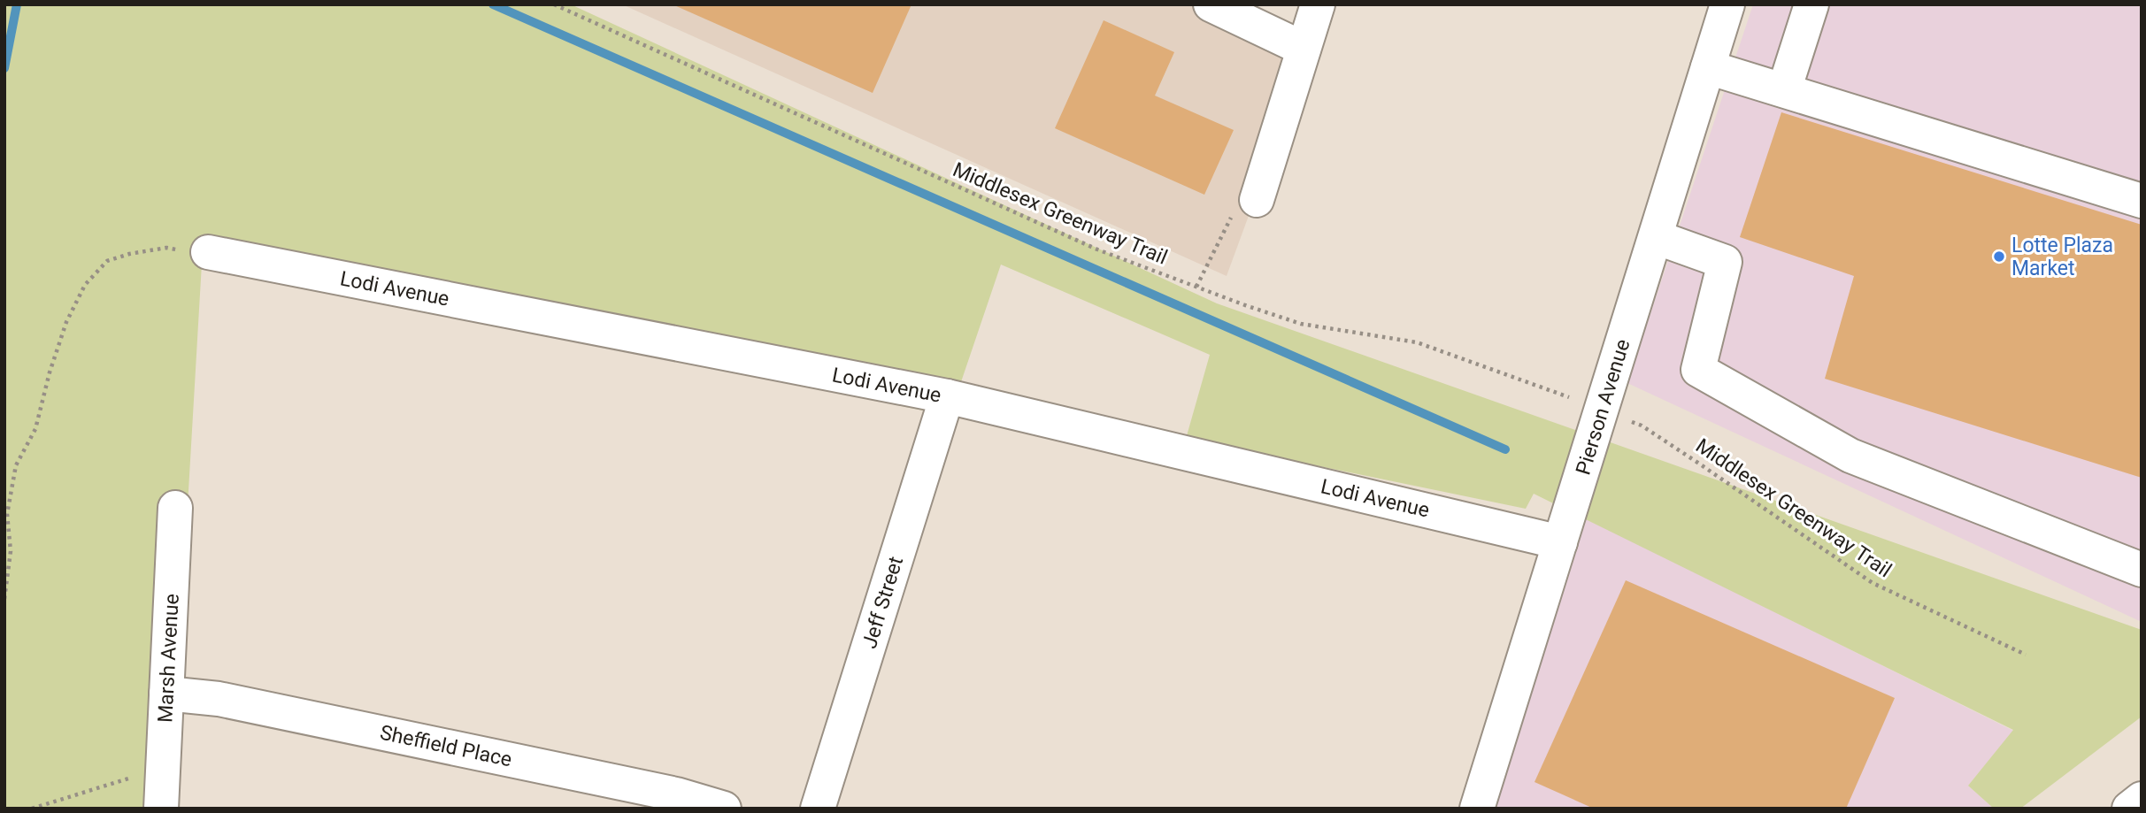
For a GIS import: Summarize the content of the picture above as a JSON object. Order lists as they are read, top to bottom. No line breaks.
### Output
{"streets":{"main road":["Lodi Avenue","Pierson Avenue","Jeff Street","Marsh Avenue","Sheffield Place"],"path":["Middlesex Greenway Trail"]},"crossings":[["Lodi Avenue","Pierson Avenue"],["Lodi Avenue","Jeff Street"],["Marsh Avenue","Sheffield Place"]],"places":["Lotte Plaza Market"]}
